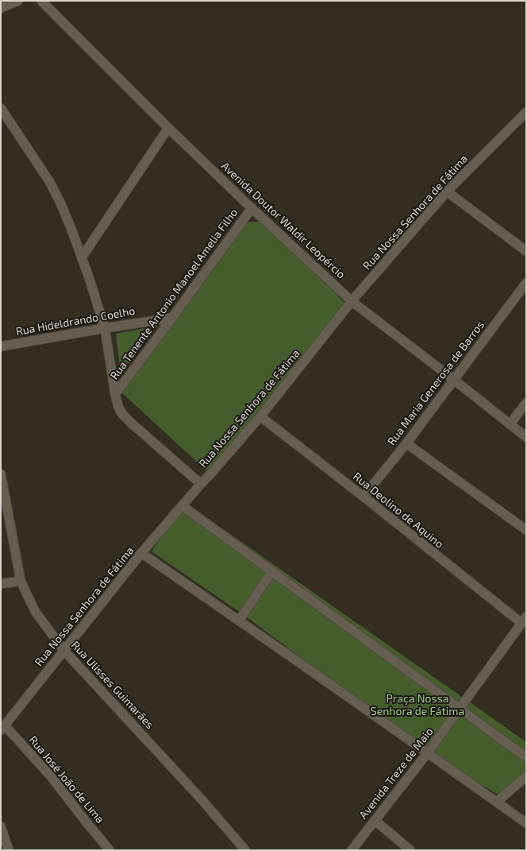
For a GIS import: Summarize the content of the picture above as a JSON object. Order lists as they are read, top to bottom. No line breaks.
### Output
{"streets":{"street":["Rua Nossa Senhora de Fátima","Avenida Doutor Waldir Leopércio","Rua Tenente Antonio Manoel Amelia Filho","Rua Hideldrando Coelho","Rua Maria Generosa de Barros","Rua Deolino de Aquino","Rua Ulisses Guimarães","Avenida Treze de Maio","Rua José João de Lima"]},"crossings":[["Rua Nossa Senhora de Fátima","Avenida Doutor Waldir Leopércio"],["Rua Nossa Senhora de Fátima","Rua Deolino de Aquino"],["Rua Nossa Senhora de Fátima","Rua Ulisses Guimarães"],["Rua Nossa Senhora de Fátima","Rua José João de Lima"],["Avenida Doutor Waldir Leopércio","Rua Tenente Antonio Manoel Amelia Filho"],["Avenida Doutor Waldir Leopércio","Rua Maria Generosa de Barros"],["Rua Tenente Antonio Manoel Amelia Filho","Rua Hideldrando Coelho"],["Rua Maria Generosa de Barros","Rua Deolino de Aquino"],["Rua Deolino de Aquino","Avenida Treze de Maio"]],"parks":["Praça Nossa Senhora de Fátima"]}
